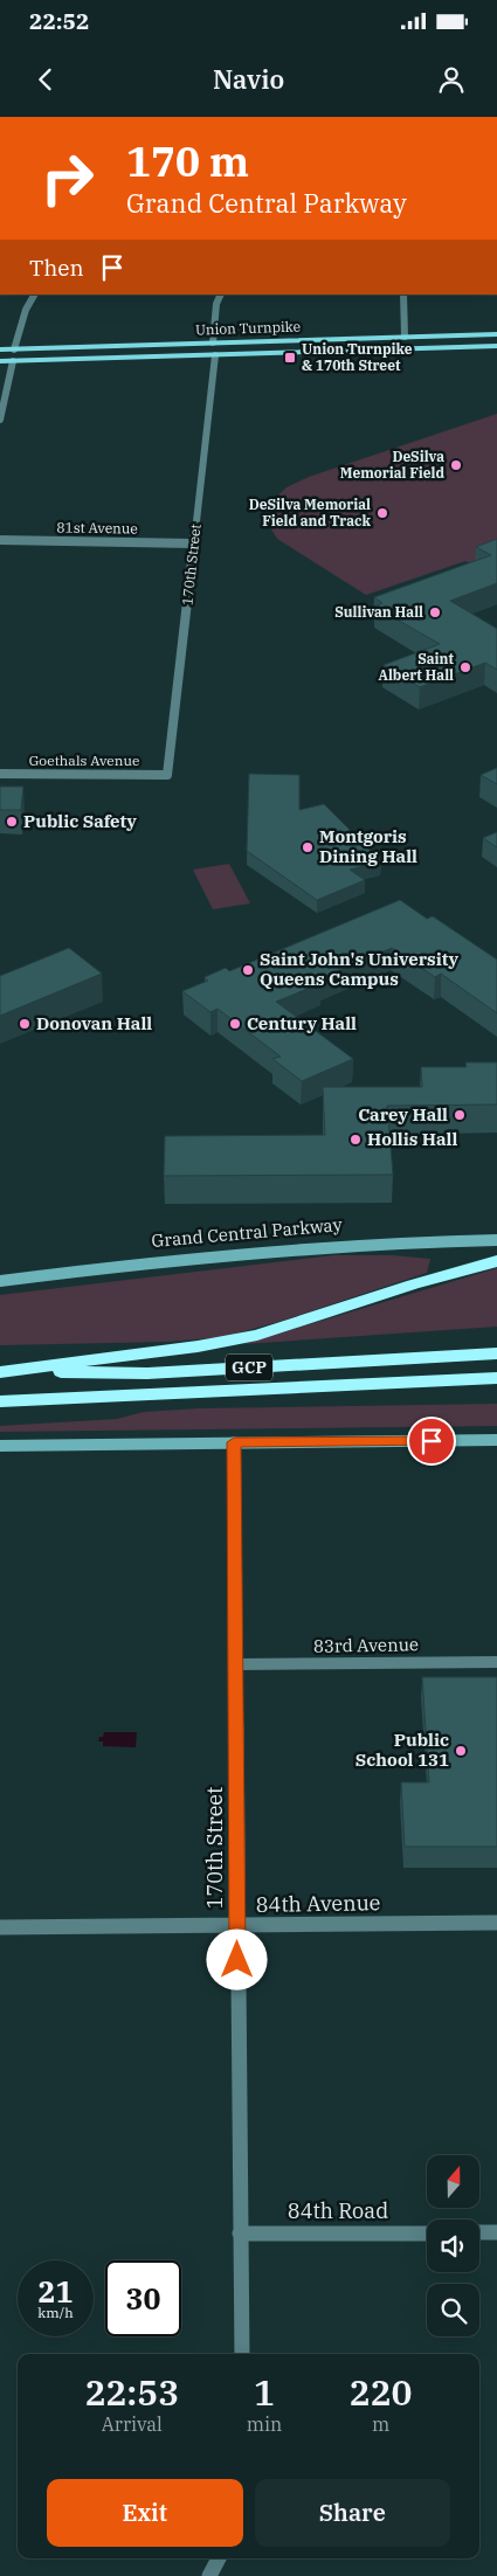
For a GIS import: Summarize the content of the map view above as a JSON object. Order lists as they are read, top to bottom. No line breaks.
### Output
{"streets":{"highway":["GCP"],"main road":["Union Turnpike","Grand Central Parkway"],"street":["81st Avenue","170th Street","Goethals Avenue","83rd Avenue","84th Avenue","84th Road"]},"crossings":[["Union Turnpike","170th Street"],["81st Avenue","170th Street"],["170th Street","Goethals Avenue"],["170th Street","83rd Avenue"],["170th Street","84th Avenue"],["170th Street","84th Road"]],"places":{"transit":["Union Turnpike & 170th Street"],"other":["DeSilva Memorial Field","DeSilva Memorial Field and Track","Sullivan Hall","Saint Albert Hall","Public Safety","Montgoris Dining Hall","Saint John's University Queens Campus","Donovan Hall","Century Hall","Carey Hall","Hollis Hall","Public School 131"]},"north":"top","page":{"status":"22:52","header":"Navio","turn":["170 m","Grand Central Parkway"],"then":"Then","speed":"21 km/h","limit":"30","eta":["22:53","Arrival","1","min","220","m"],"buttons":["Exit","Share"]}}
